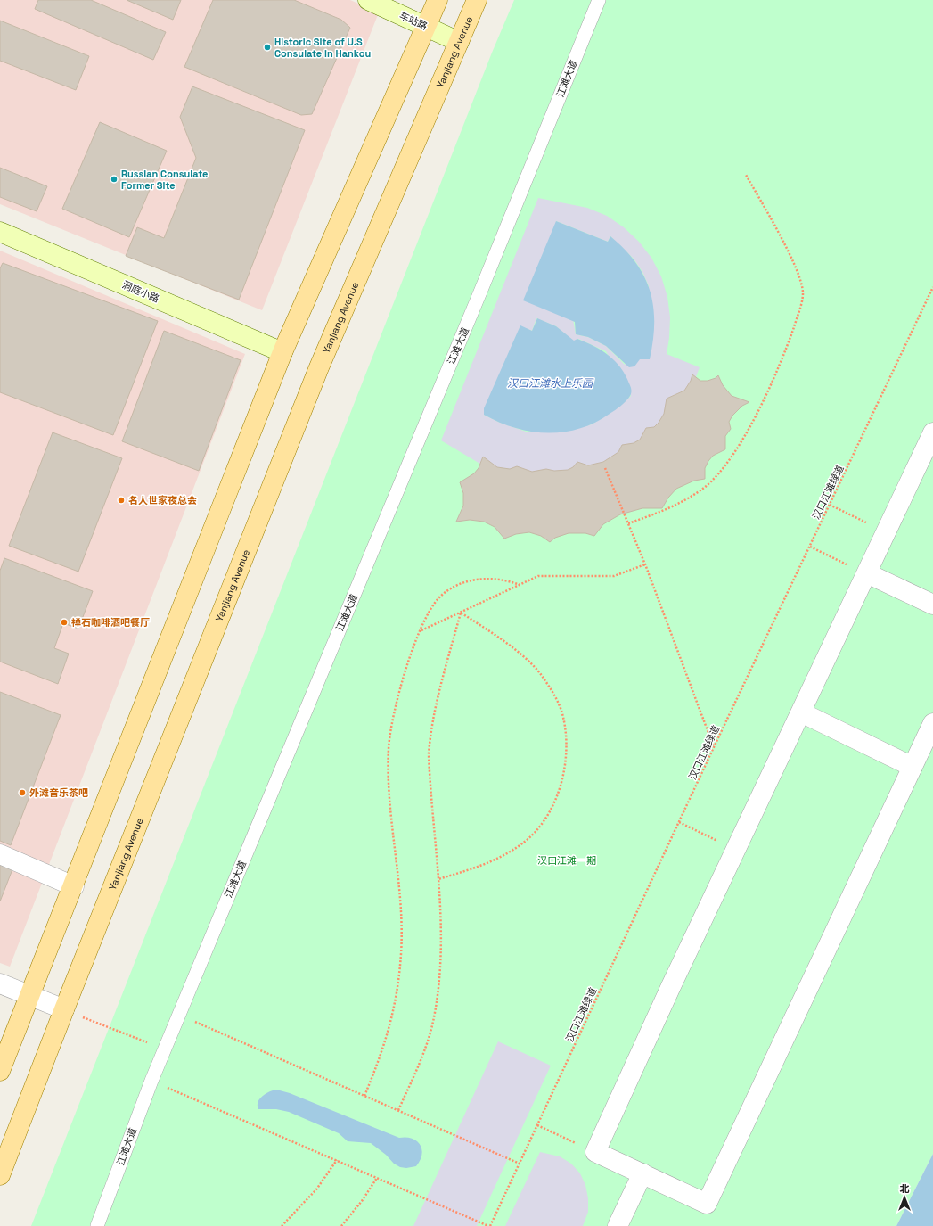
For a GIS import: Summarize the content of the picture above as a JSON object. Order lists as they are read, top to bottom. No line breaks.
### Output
{"streets":{"main road":["Yanjiang Avenue"],"street":["车站路","洞庭小路"],"lane":["江滩大道"],"path":["汉口江滩绿道"]},"crossings":[["车站路","Yanjiang Avenue"]],"water":["汉口江滩水上乐园"],"parks":["汉口江滩一期"],"places":["Historic Site of U.S Consulate in Hankou","Russian Consulate Former Site","名人世家夜总会","禅石咖啡酒吧餐厅","外滩音乐茶吧"],"north":"top"}
